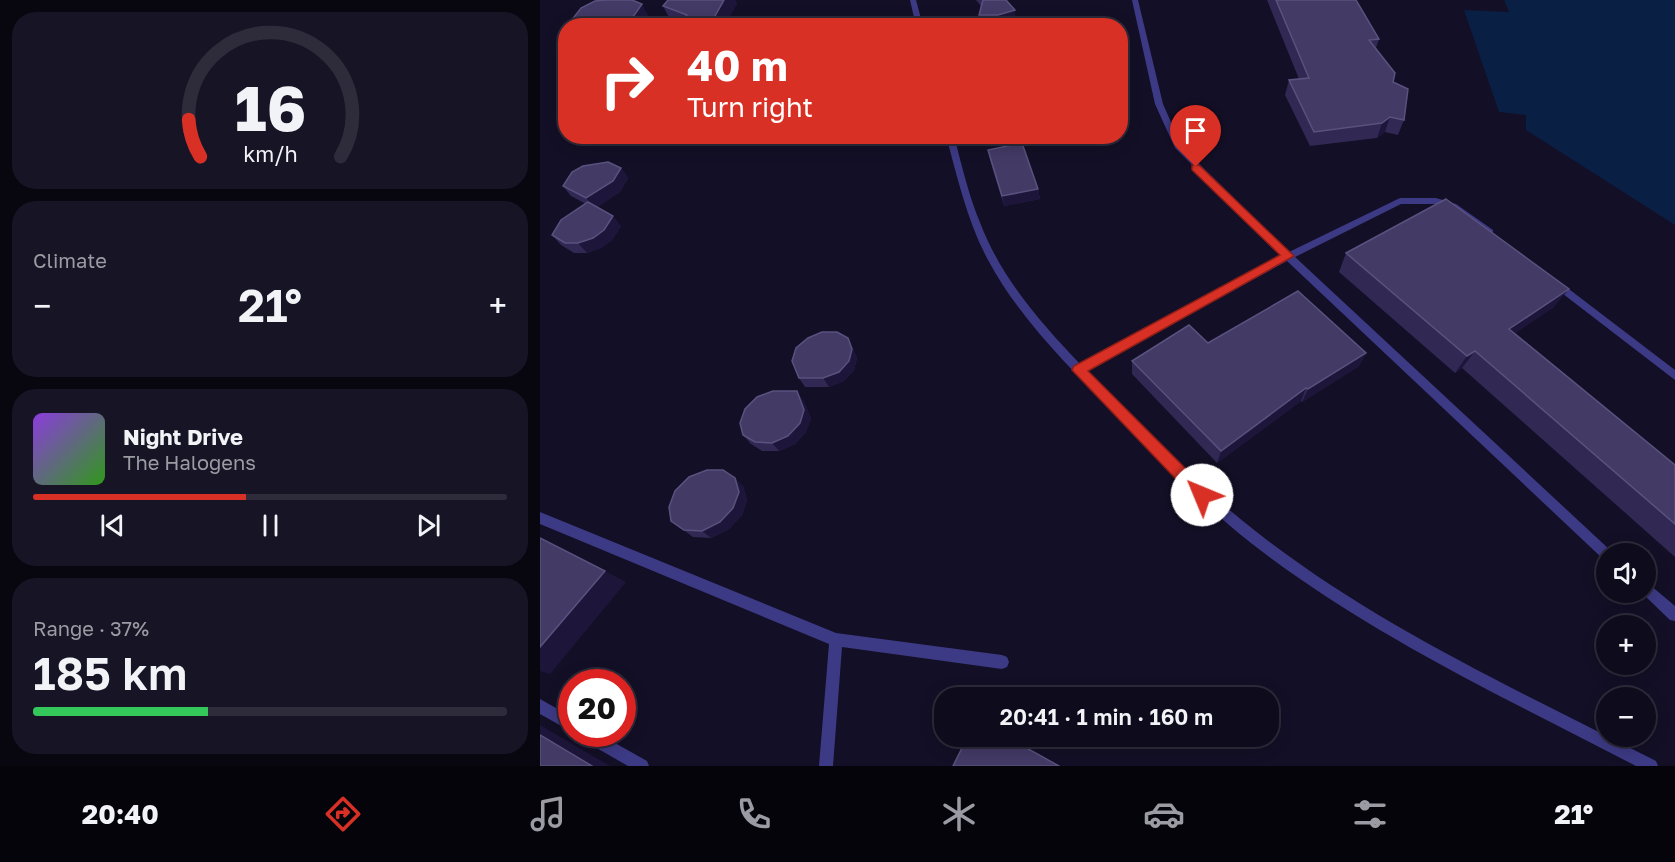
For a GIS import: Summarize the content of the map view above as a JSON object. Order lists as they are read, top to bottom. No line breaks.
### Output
{"page":{"turn":["40 m","Turn right"],"tile":["Climate",["Range · 37%","185 km"]],"heat":["−","21°","+"],"song":["Night Drive","The Halogens"],"map_buttons":["+","−"],"limit":"20","trip":"20:41 · 1 min · 160 m","tabs":["20:40","21°"],"gauge":["16","km/h"]}}
